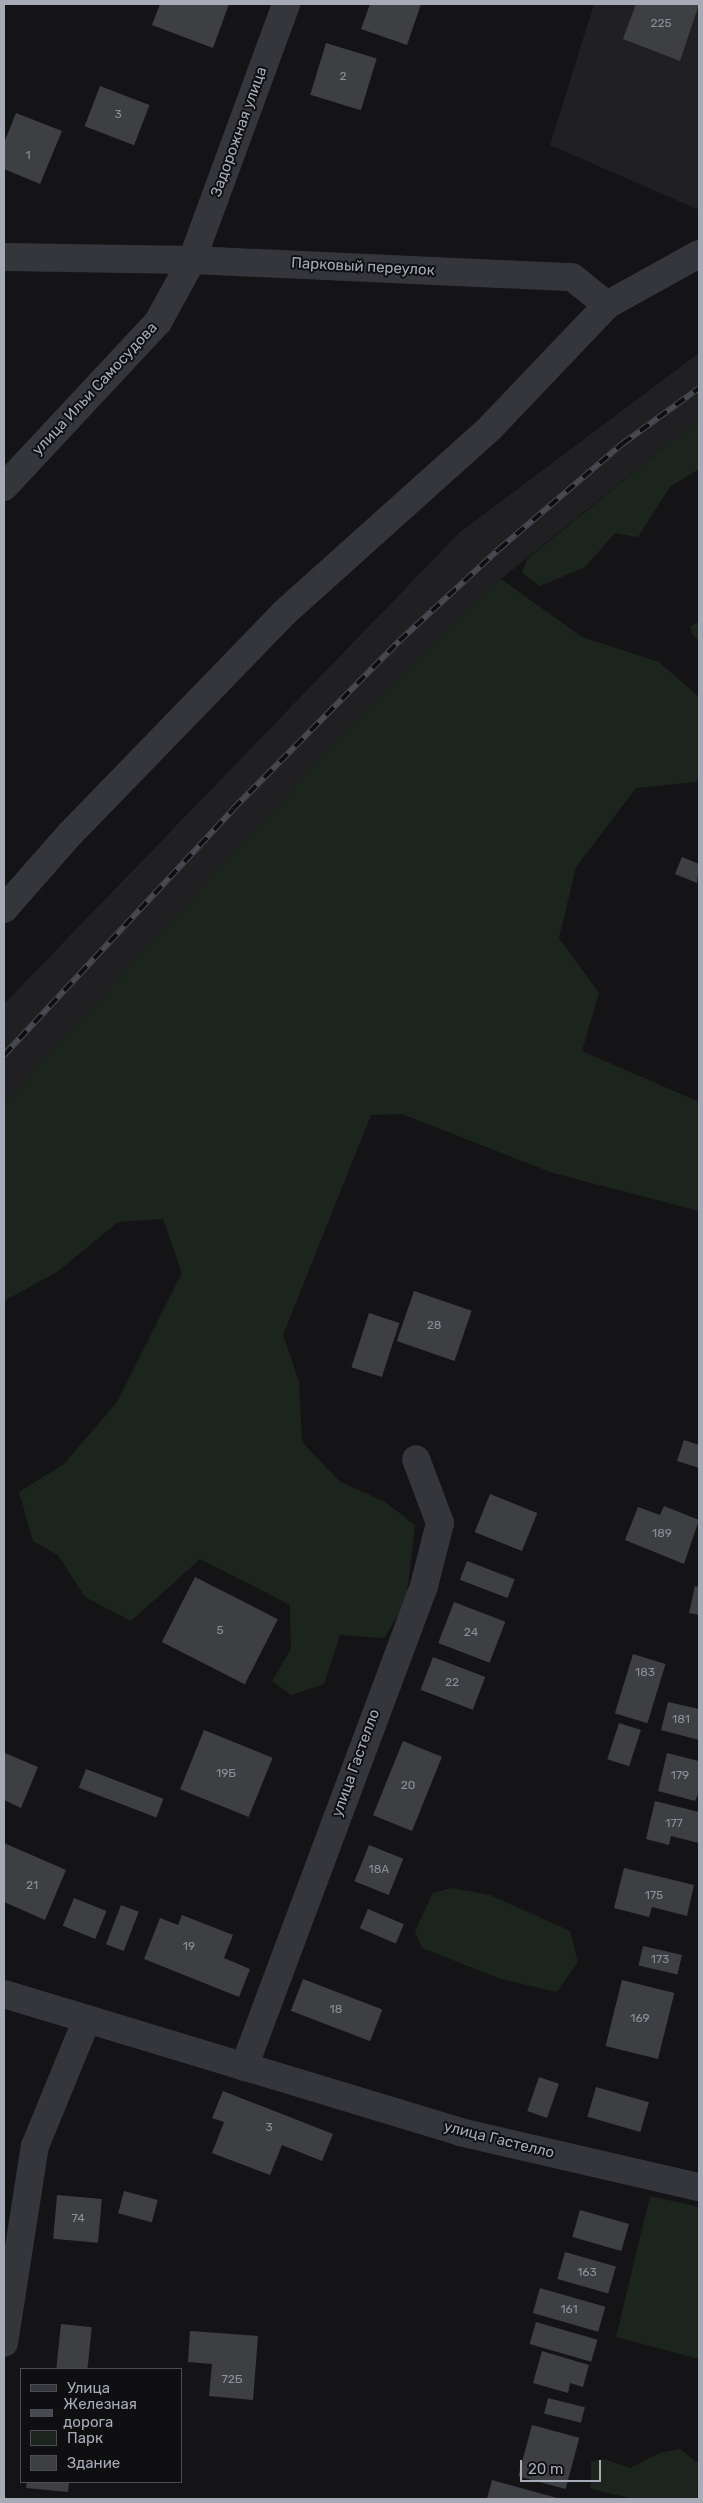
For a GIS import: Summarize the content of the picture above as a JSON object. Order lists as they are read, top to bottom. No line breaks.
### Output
{"streets":{"street":["Задорожная улица","Парковый переулок","улица Ильи Самосудова","улица Гастелло"]},"crossings":[["Задорожная улица","Парковый переулок"],["Задорожная улица","улица Ильи Самосудова"],["Парковый переулок","улица Ильи Самосудова"]],"house_numbers":["225","2","3","1","28","189","5","24","183","22","181","19Б","179","20","177","18А","21","175","19","173","18","169","3","74","163","161","72Б"],"legend":["Улица","Железная дорога","Парк","Здание"],"scale_bar":"20 m"}
